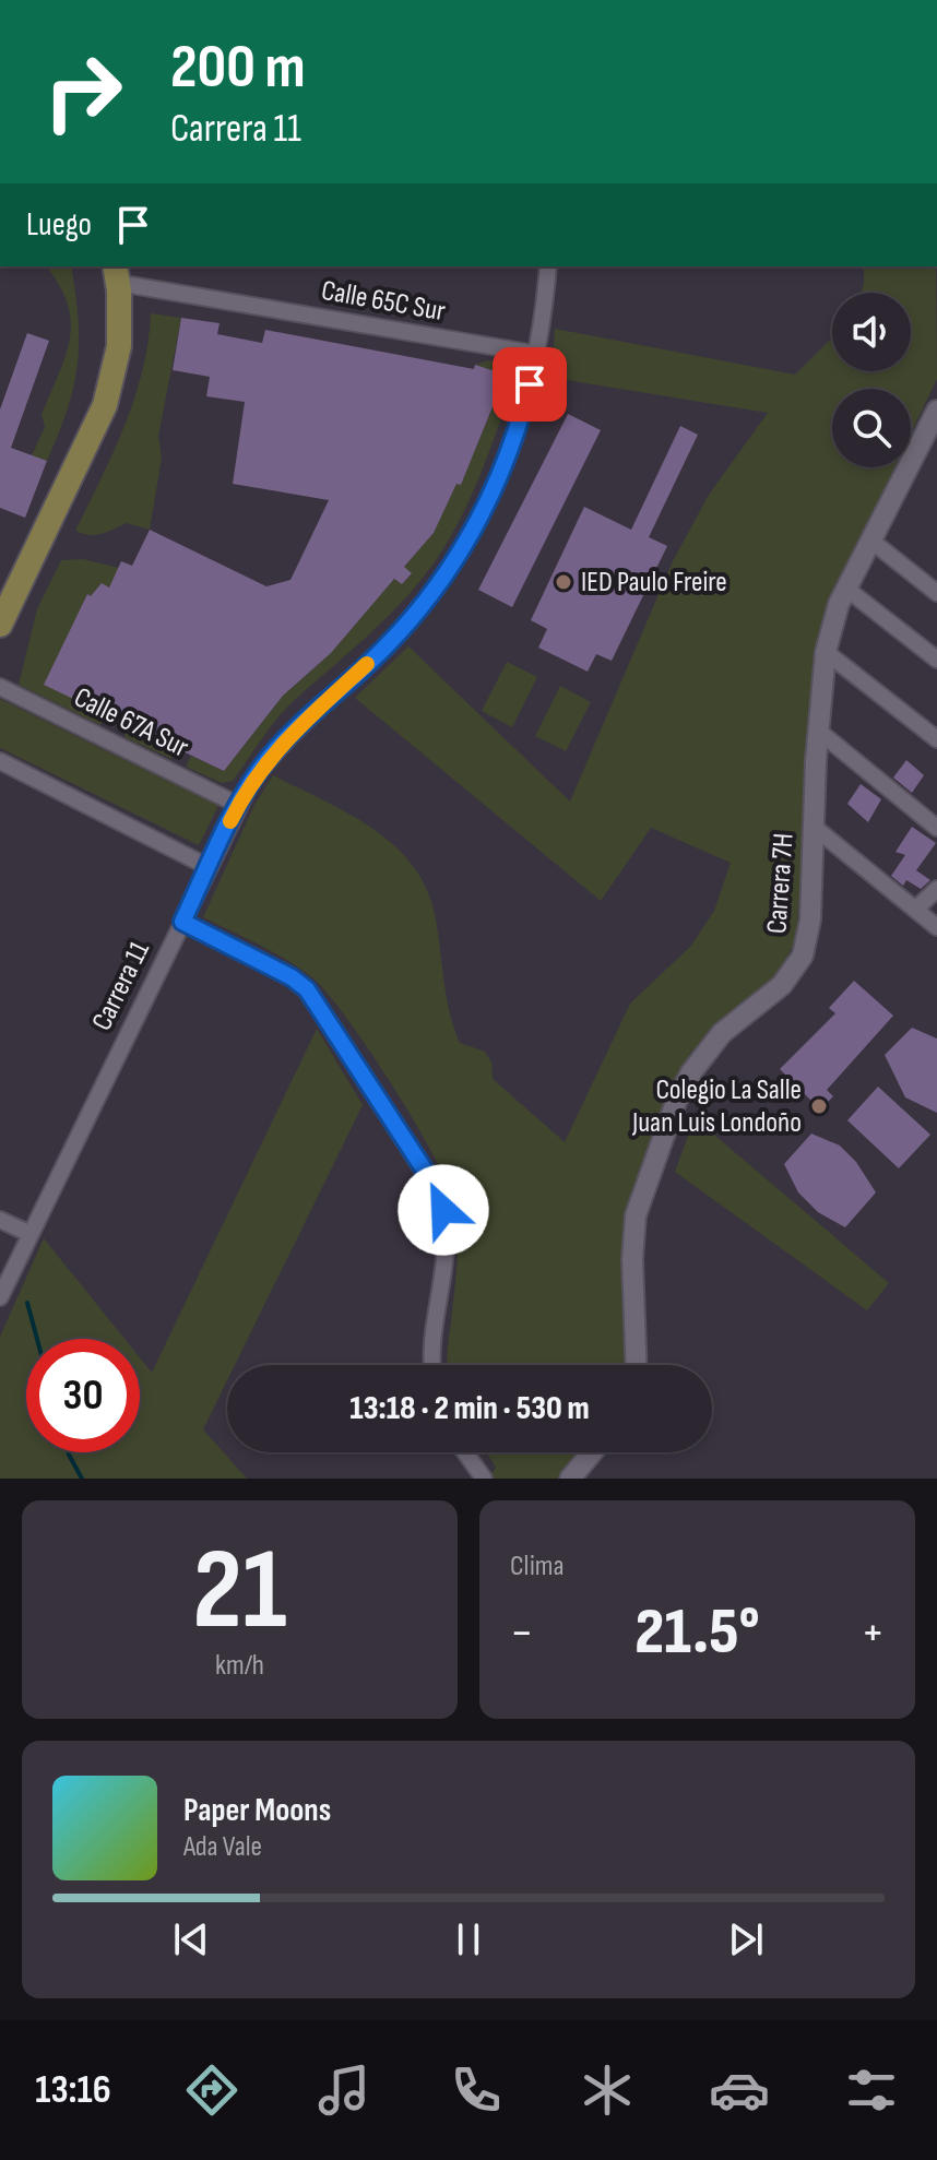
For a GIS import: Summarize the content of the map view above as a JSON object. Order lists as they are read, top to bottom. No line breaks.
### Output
{"streets":{"street":["Calle 65C Sur","Calle 67A Sur","Carrera 7H","Carrera 11"]},"crossings":[["Calle 65C Sur","Carrera 11"],["Calle 67A Sur","Carrera 11"]],"places":["IED Paulo Freire","Colegio La Salle Juan Luis Londoño"],"page":{"turn":["200 m","Carrera 11"],"then":"Luego","limit":"30","trip":"13:18 · 2 min · 530 m","tile":[["21","km/h"],"Clima"],"heat":["−","21.5°","+"],"song":["Paper Moons","Ada Vale"],"tabs":"13:16"}}
